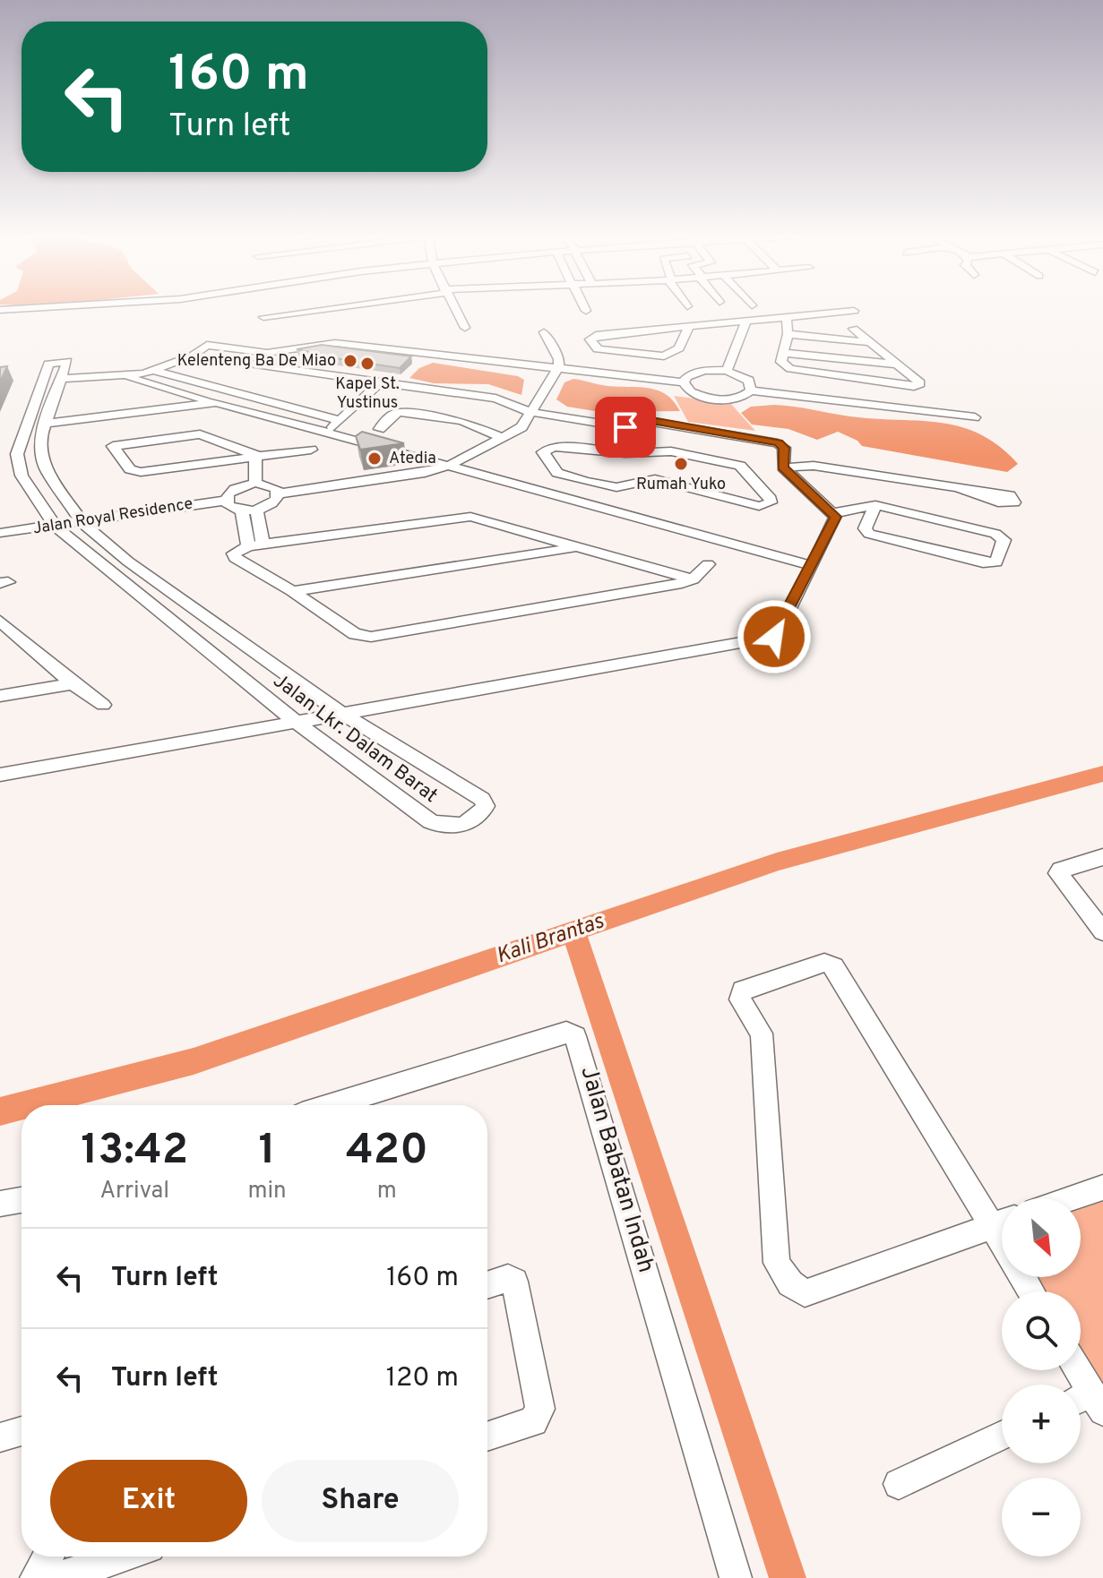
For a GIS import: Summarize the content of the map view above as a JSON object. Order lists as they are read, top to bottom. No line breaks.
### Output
{"streets":{"street":["Jalan Royal Residence","Jalan Lkr. Dalam Barat","Jalan Babatan Indah"]},"crossings":[["Jalan Royal Residence","Jalan Lkr. Dalam Barat"]],"water":["Kali Brantas"],"places":["Kelenteng Ba De Miao","Kapel St. Yustinus","Atedia","Rumah Yuko"],"north":"bottom right","page":{"turn":["160 m","Turn left"],"eta":["13:42","Arrival","1","min","420","m"],"map_buttons":["+","−"],"list":[{"name":"Turn left","value":"160 m"},{"name":"Turn left","value":"120 m"}],"buttons":["Exit","Share"]}}
